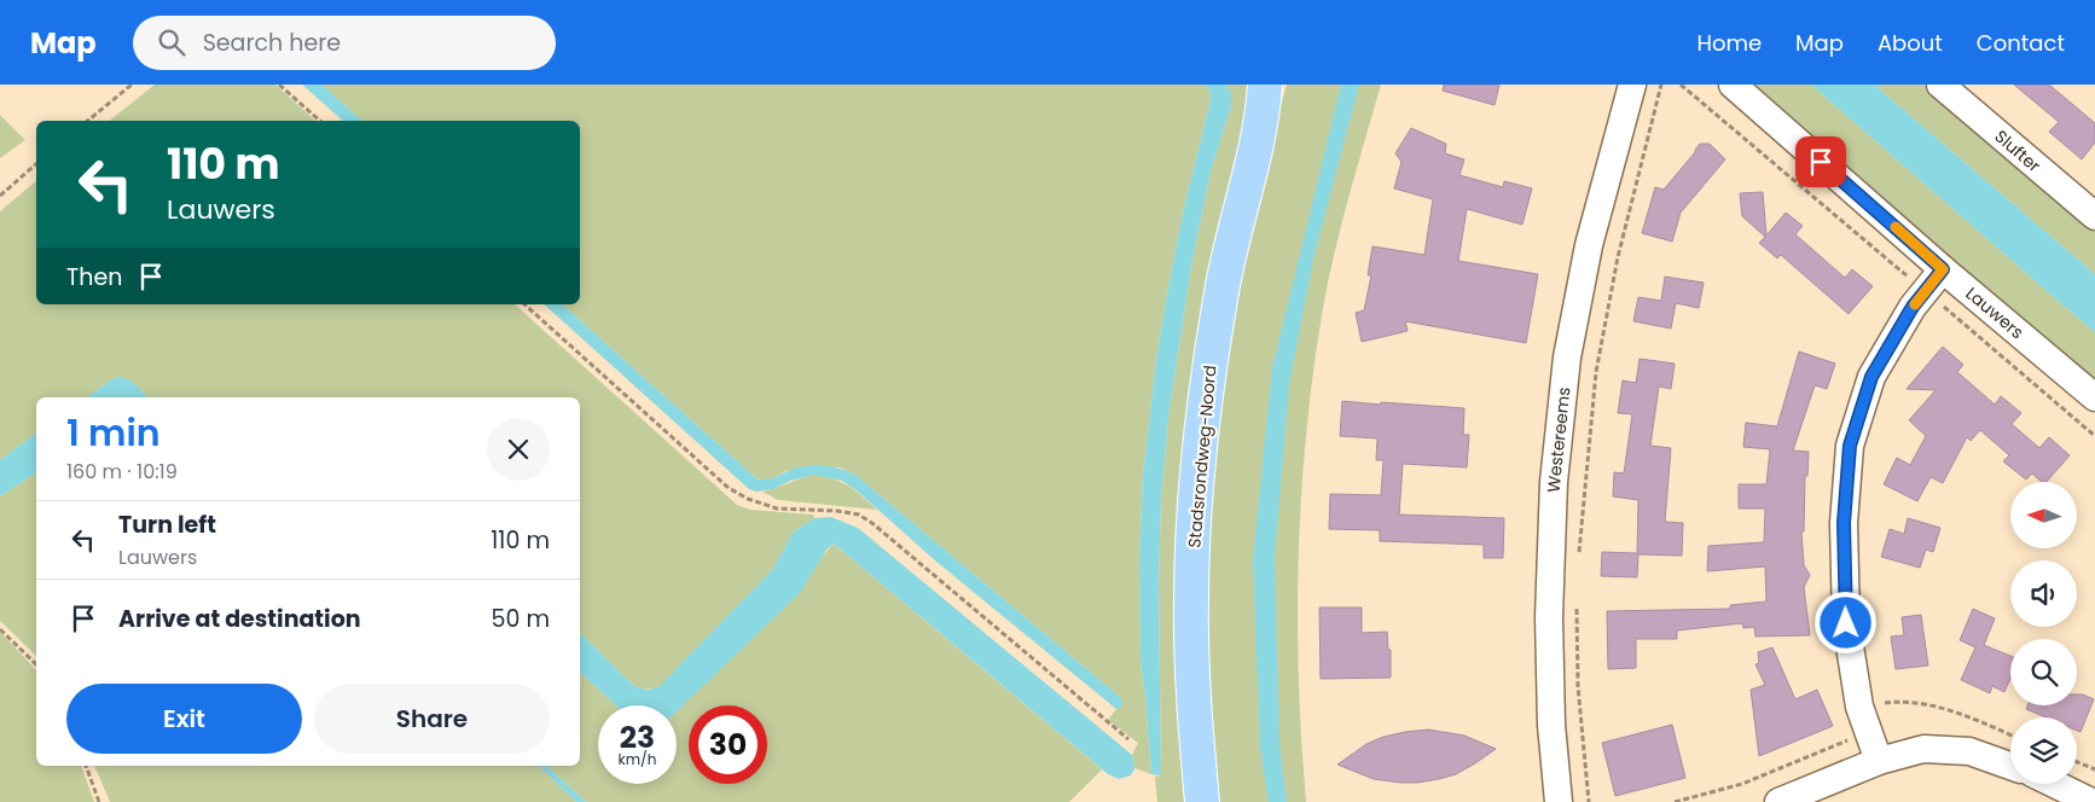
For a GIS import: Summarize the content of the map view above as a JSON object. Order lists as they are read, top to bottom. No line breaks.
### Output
{"streets":{"main road":["Stadsrondweg-Noord"],"street":["Slufter","Lauwers","Westereems"]},"north":"left","page":{"header":"Map","search":"Search here","nav":["Home","Map","About","Contact"],"turn":["110 m","Lauwers"],"then":"Then","heading":["1 min","160 m · 10:19"],"list":[{"name":"Turn left","note":"Lauwers","value":"110 m"},{"name":"Arrive at destination","value":"50 m"}],"buttons":["Exit","Share"],"speed":"23 km/h","limit":"30"}}
